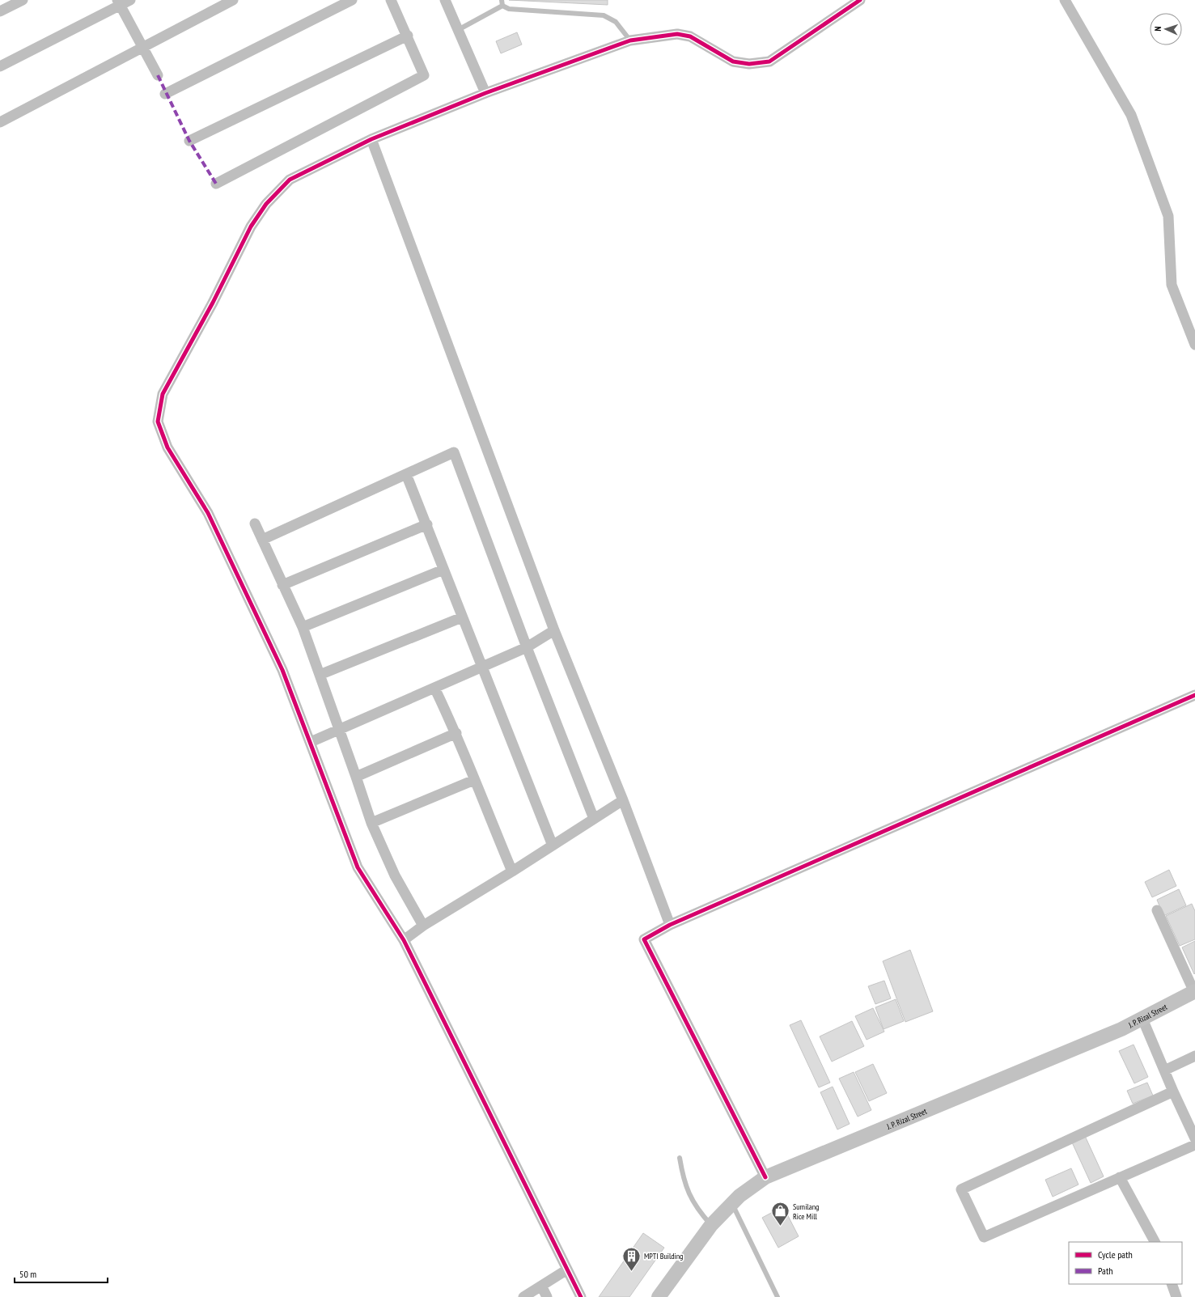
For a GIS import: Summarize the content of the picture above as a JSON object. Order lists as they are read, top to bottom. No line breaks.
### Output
{"streets":{"main road":["J. P. Rizal Street"]},"places":{"shop":["Sumilang Rice Mill"],"building":["MPTI Building"]},"legend":["Cycle path","Path"],"scale_bar":"50 m","north":"left"}
